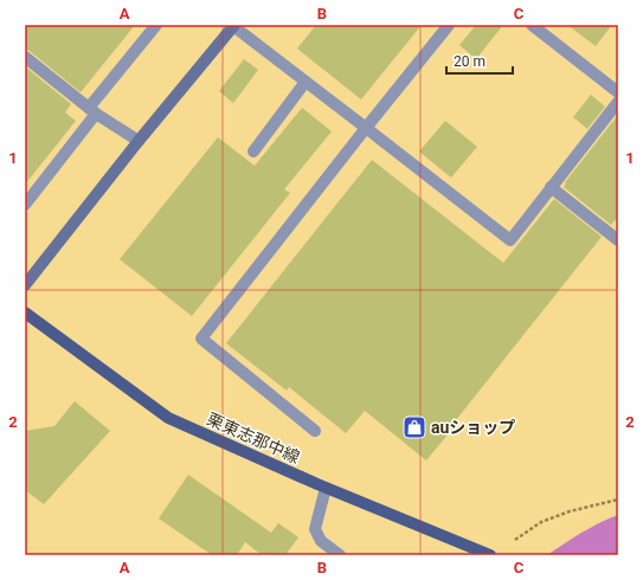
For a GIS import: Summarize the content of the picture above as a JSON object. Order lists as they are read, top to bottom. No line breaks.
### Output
{"streets":{"main road":["栗東志那中線"]},"places":{"shop":["auショップ"]},"scale_bar":"20 m","grid":{"columns":["A","B","C"],"rows":["1","2"]}}
